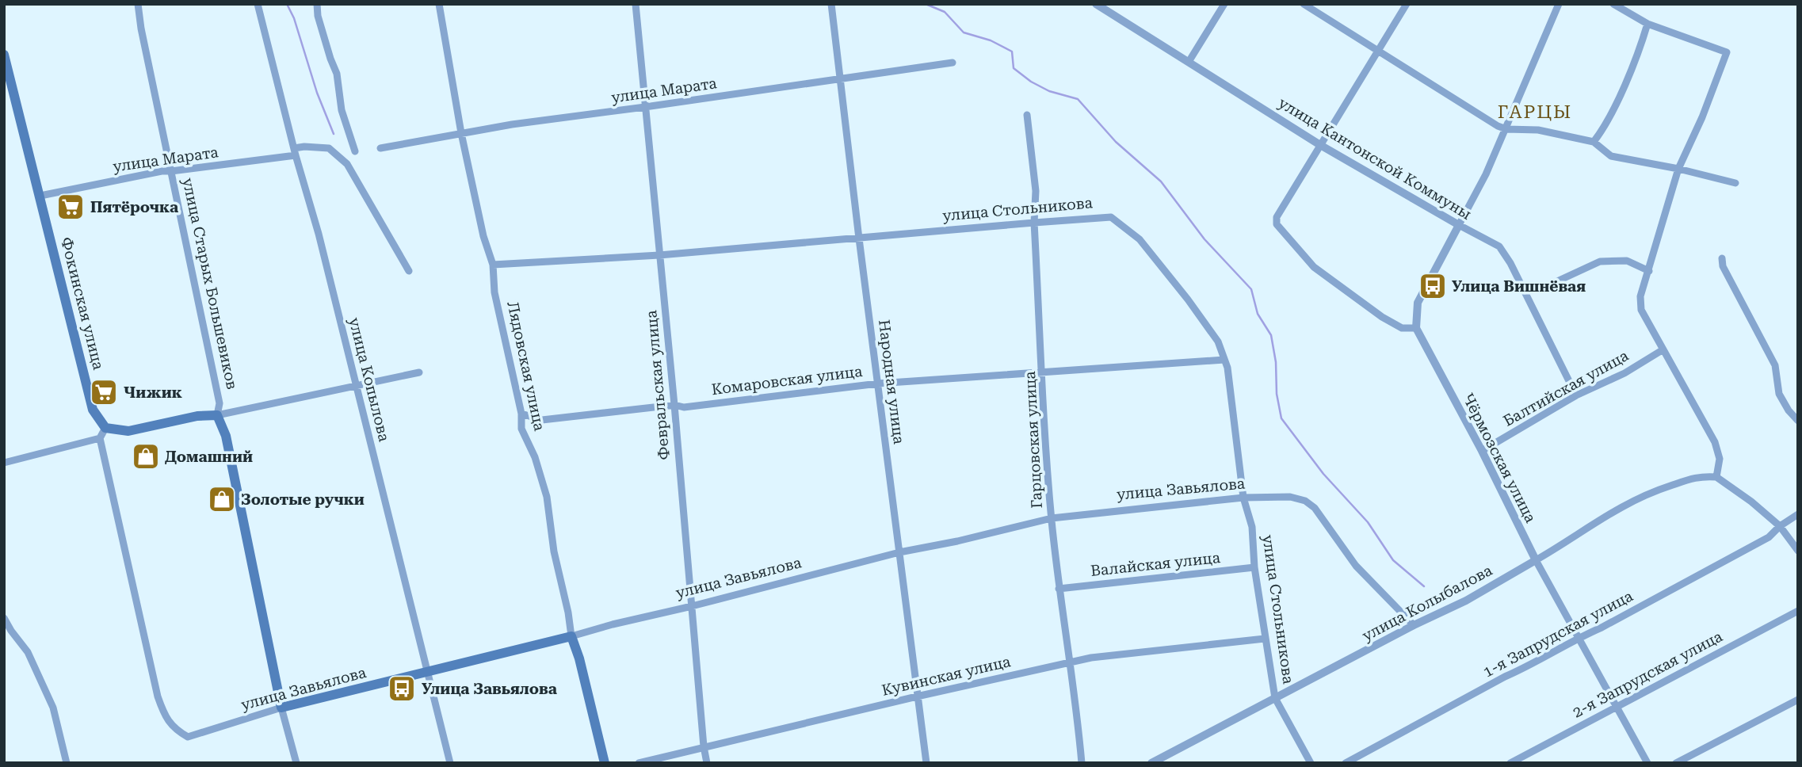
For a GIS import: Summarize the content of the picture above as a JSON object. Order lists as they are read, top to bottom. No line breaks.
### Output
{"streets":{"main road":["улица Старых Большевиков","Фокинская улица","Лядовская улица","улица Завьялова"],"street":["улица Марата","улица Кантонской Коммуны","улица Стольникова","улица Копылова","Комаровская улица","Народная улица","Февральская улица","Балтийская улица","Гарцовская улица","Чёрмозская улица","Валайская улица","улица Колыбалова","1-я Запрудская улица","2-я Запрудская улица","Кувинская улица"]},"crossings":[["улица Марата","улица Старых Большевиков"],["улица Марата","Фокинская улица"],["улица Марата","Лядовская улица"],["улица Марата","улица Копылова"],["улица Марата","Народная улица"],["улица Марата","Февральская улица"],["улица Кантонской Коммуны","Балтийская улица"],["улица Стольникова","Лядовская улица"],["улица Стольникова","Комаровская улица"],["улица Стольникова","Народная улица"],["улица Стольникова","Февральская улица"],["улица Стольникова","Гарцовская улица"],["улица Стольникова","улица Завьялова"],["улица Стольникова","Валайская улица"],["улица Стольникова","улица Колыбалова"],["улица Стольникова","Кувинская улица"],["улица Старых Большевиков","улица Завьялова"],["Лядовская улица","Комаровская улица"],["Лядовская улица","улица Завьялова"],["улица Копылова","улица Завьялова"],["Комаровская улица","Народная улица"],["Комаровская улица","Февральская улица"],["Комаровская улица","Гарцовская улица"],["Народная улица","улица Завьялова"],["Народная улица","Кувинская улица"],["Февральская улица","улица Завьялова"],["Февральская улица","Кувинская улица"],["Балтийская улица","Чёрмозская улица"],["Гарцовская улица","улица Завьялова"],["Гарцовская улица","Валайская улица"],["Гарцовская улица","Кувинская улица"],["Чёрмозская улица","улица Колыбалова"],["Чёрмозская улица","1-я Запрудская улица"],["Чёрмозская улица","2-я Запрудская улица"],["улица Завьялова","улица Колыбалова"]],"districts":["ГАРЦЫ"],"places":{"supermarket":["Пятёрочка","Чижик"],"bus stop":["Улица Вишнёвая","Улица Завьялова"],"shop":["Домашний","Золотые ручки"]}}
